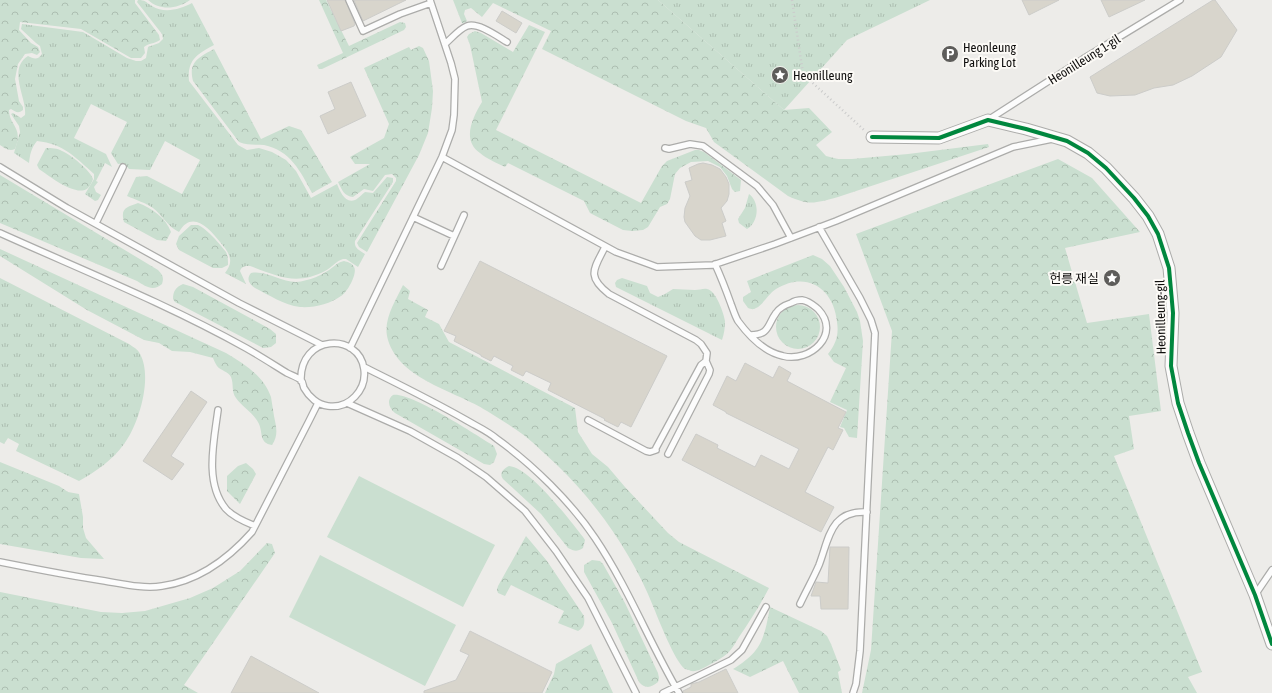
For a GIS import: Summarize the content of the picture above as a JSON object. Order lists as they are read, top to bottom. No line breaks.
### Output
{"streets":{"street":["Heonilleung-gil"],"lane":["Heonilleung 1-gil"]},"crossings":[["Heonilleung 1-gil","Heonilleung-gil"]],"places":{"parking":["Heonleung Parking Lot"],"place":["Heonilleung","헌릉 재실"]}}
